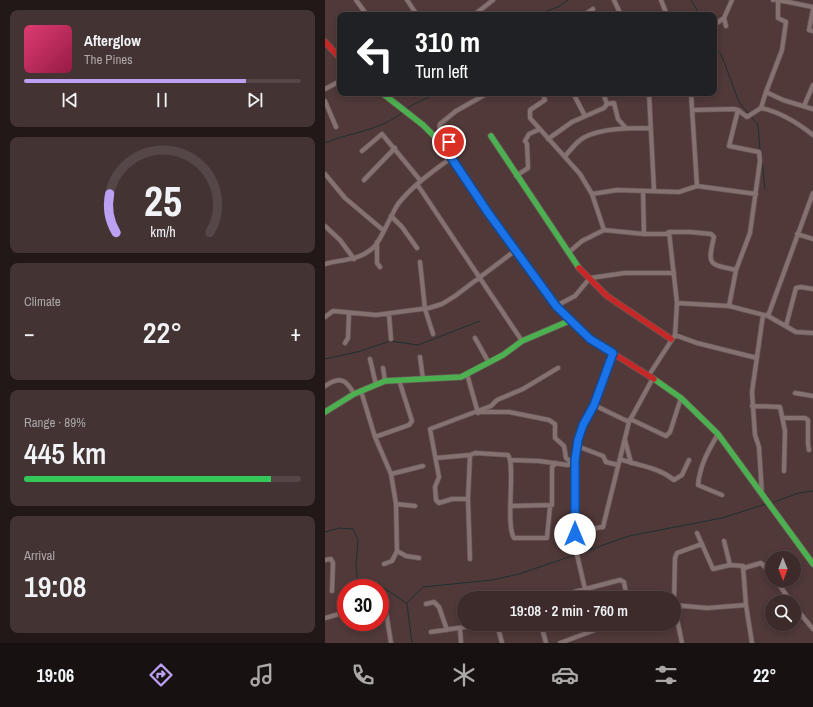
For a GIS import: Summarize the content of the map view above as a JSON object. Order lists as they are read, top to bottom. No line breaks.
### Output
{"north":"bottom","page":{"turn":["310 m","Turn left"],"song":["Afterglow","The Pines"],"tile":["Climate",["Range · 89%","445 km"],["Arrival","19:08"]],"heat":["−","22°","+"],"limit":"30","trip":"19:08 · 2 min · 760 m","tabs":["19:06","22°"],"gauge":["25","km/h"]}}
